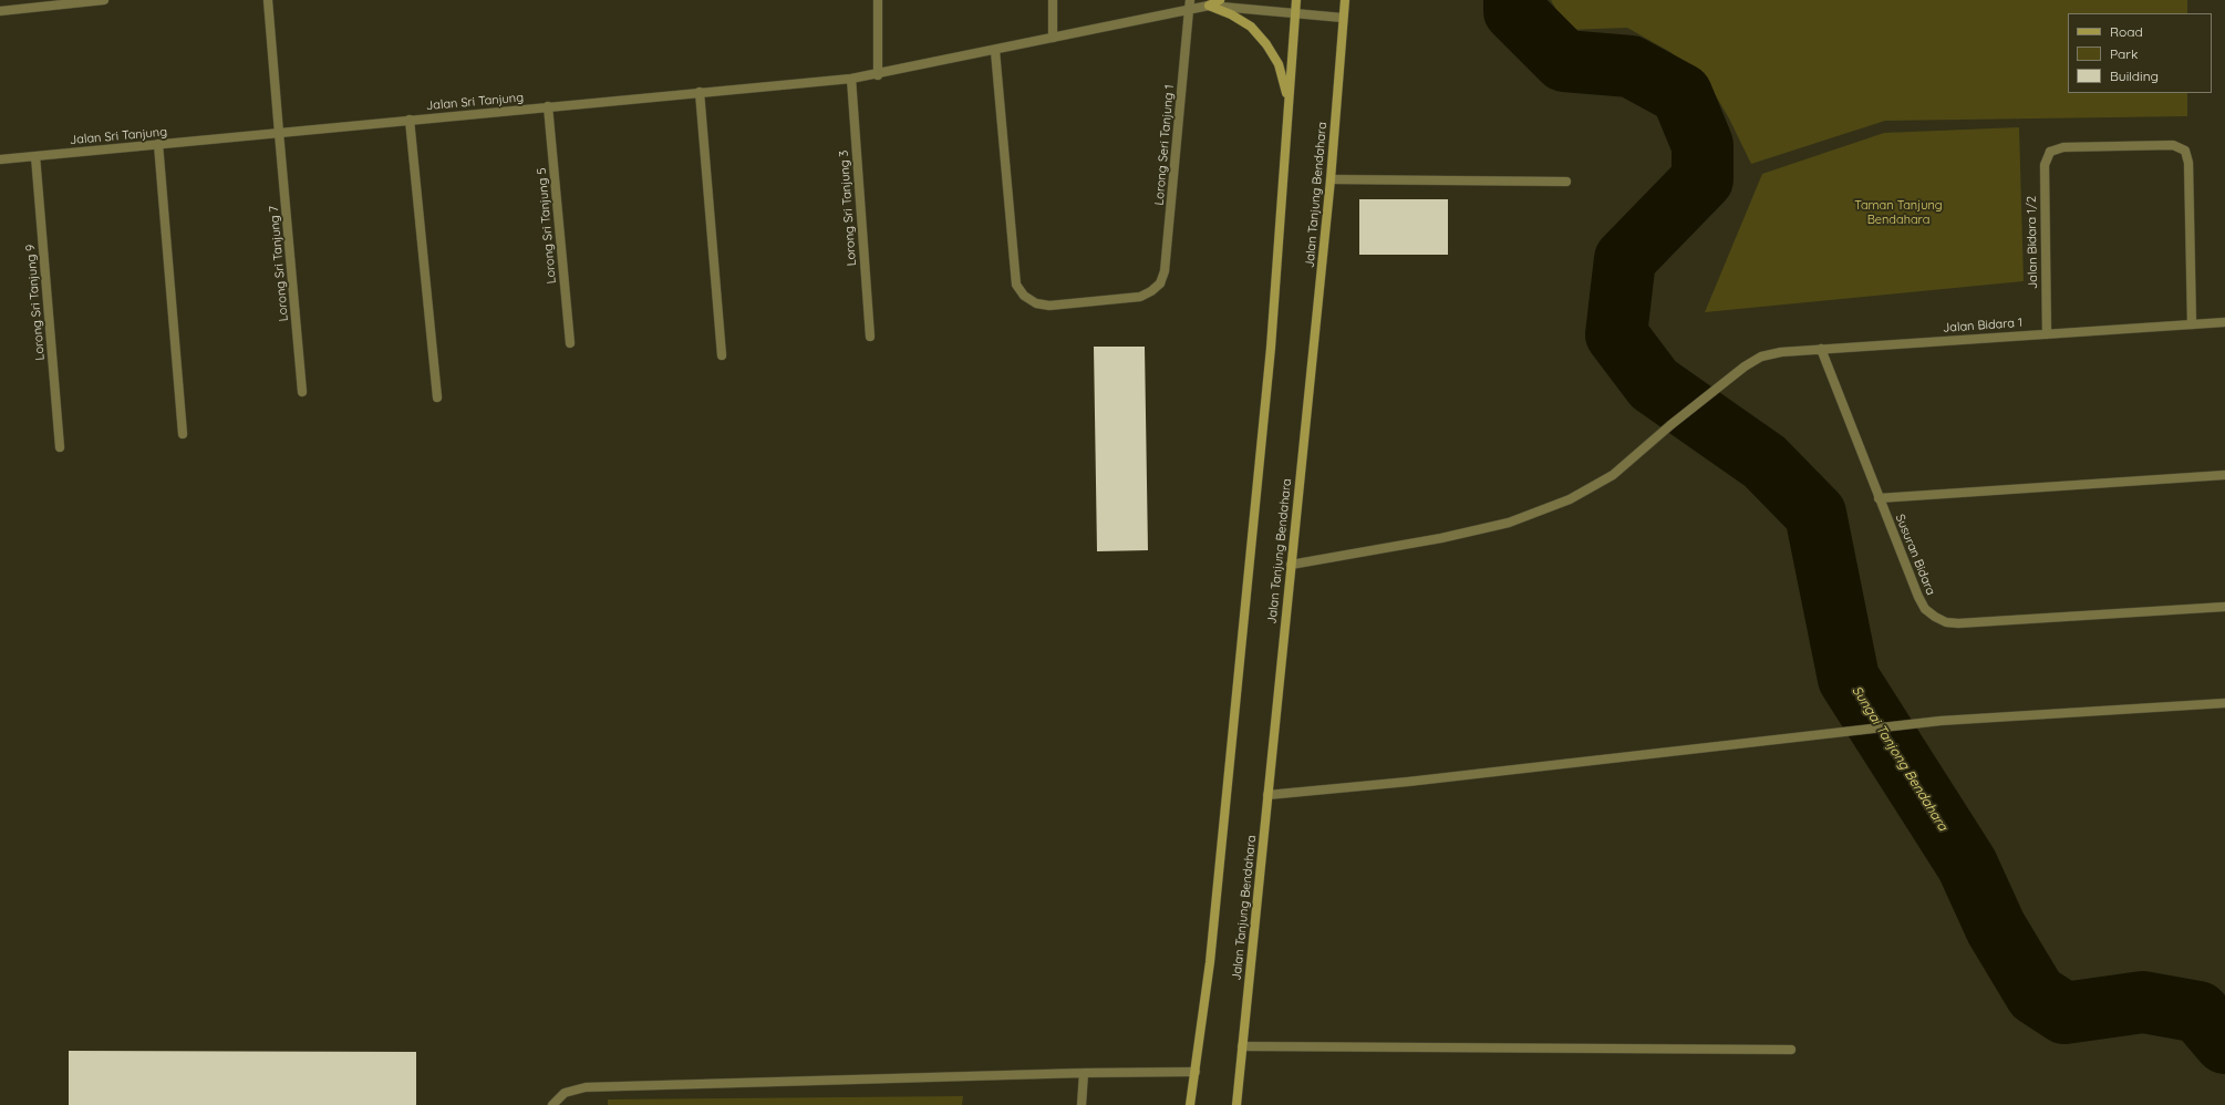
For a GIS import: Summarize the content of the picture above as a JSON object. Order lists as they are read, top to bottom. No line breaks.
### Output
{"streets":{"main road":["Jalan Tanjung Bendahara"],"street":["Jalan Sri Tanjung","Lorong Seri Tanjung 1","Lorong Sri Tanjung 3","Lorong Sri Tanjung 5","Jalan Bidara 1/2","Lorong Sri Tanjung 7","Lorong Sri Tanjung 9","Jalan Bidara 1","Susuran Bidara"]},"crossings":[["Jalan Sri Tanjung","Lorong Seri Tanjung 1"],["Jalan Sri Tanjung","Jalan Tanjung Bendahara"],["Jalan Sri Tanjung","Lorong Sri Tanjung 3"],["Jalan Sri Tanjung","Lorong Sri Tanjung 5"],["Jalan Sri Tanjung","Lorong Sri Tanjung 7"],["Jalan Sri Tanjung","Lorong Sri Tanjung 9"],["Jalan Tanjung Bendahara","Jalan Bidara 1"],["Jalan Bidara 1/2","Jalan Bidara 1"],["Jalan Bidara 1","Susuran Bidara"]],"water":["Sungai Tanjong Bendahara"],"parks":["Taman Tanjung Bendahara"],"legend":["Road","Park","Building"]}
